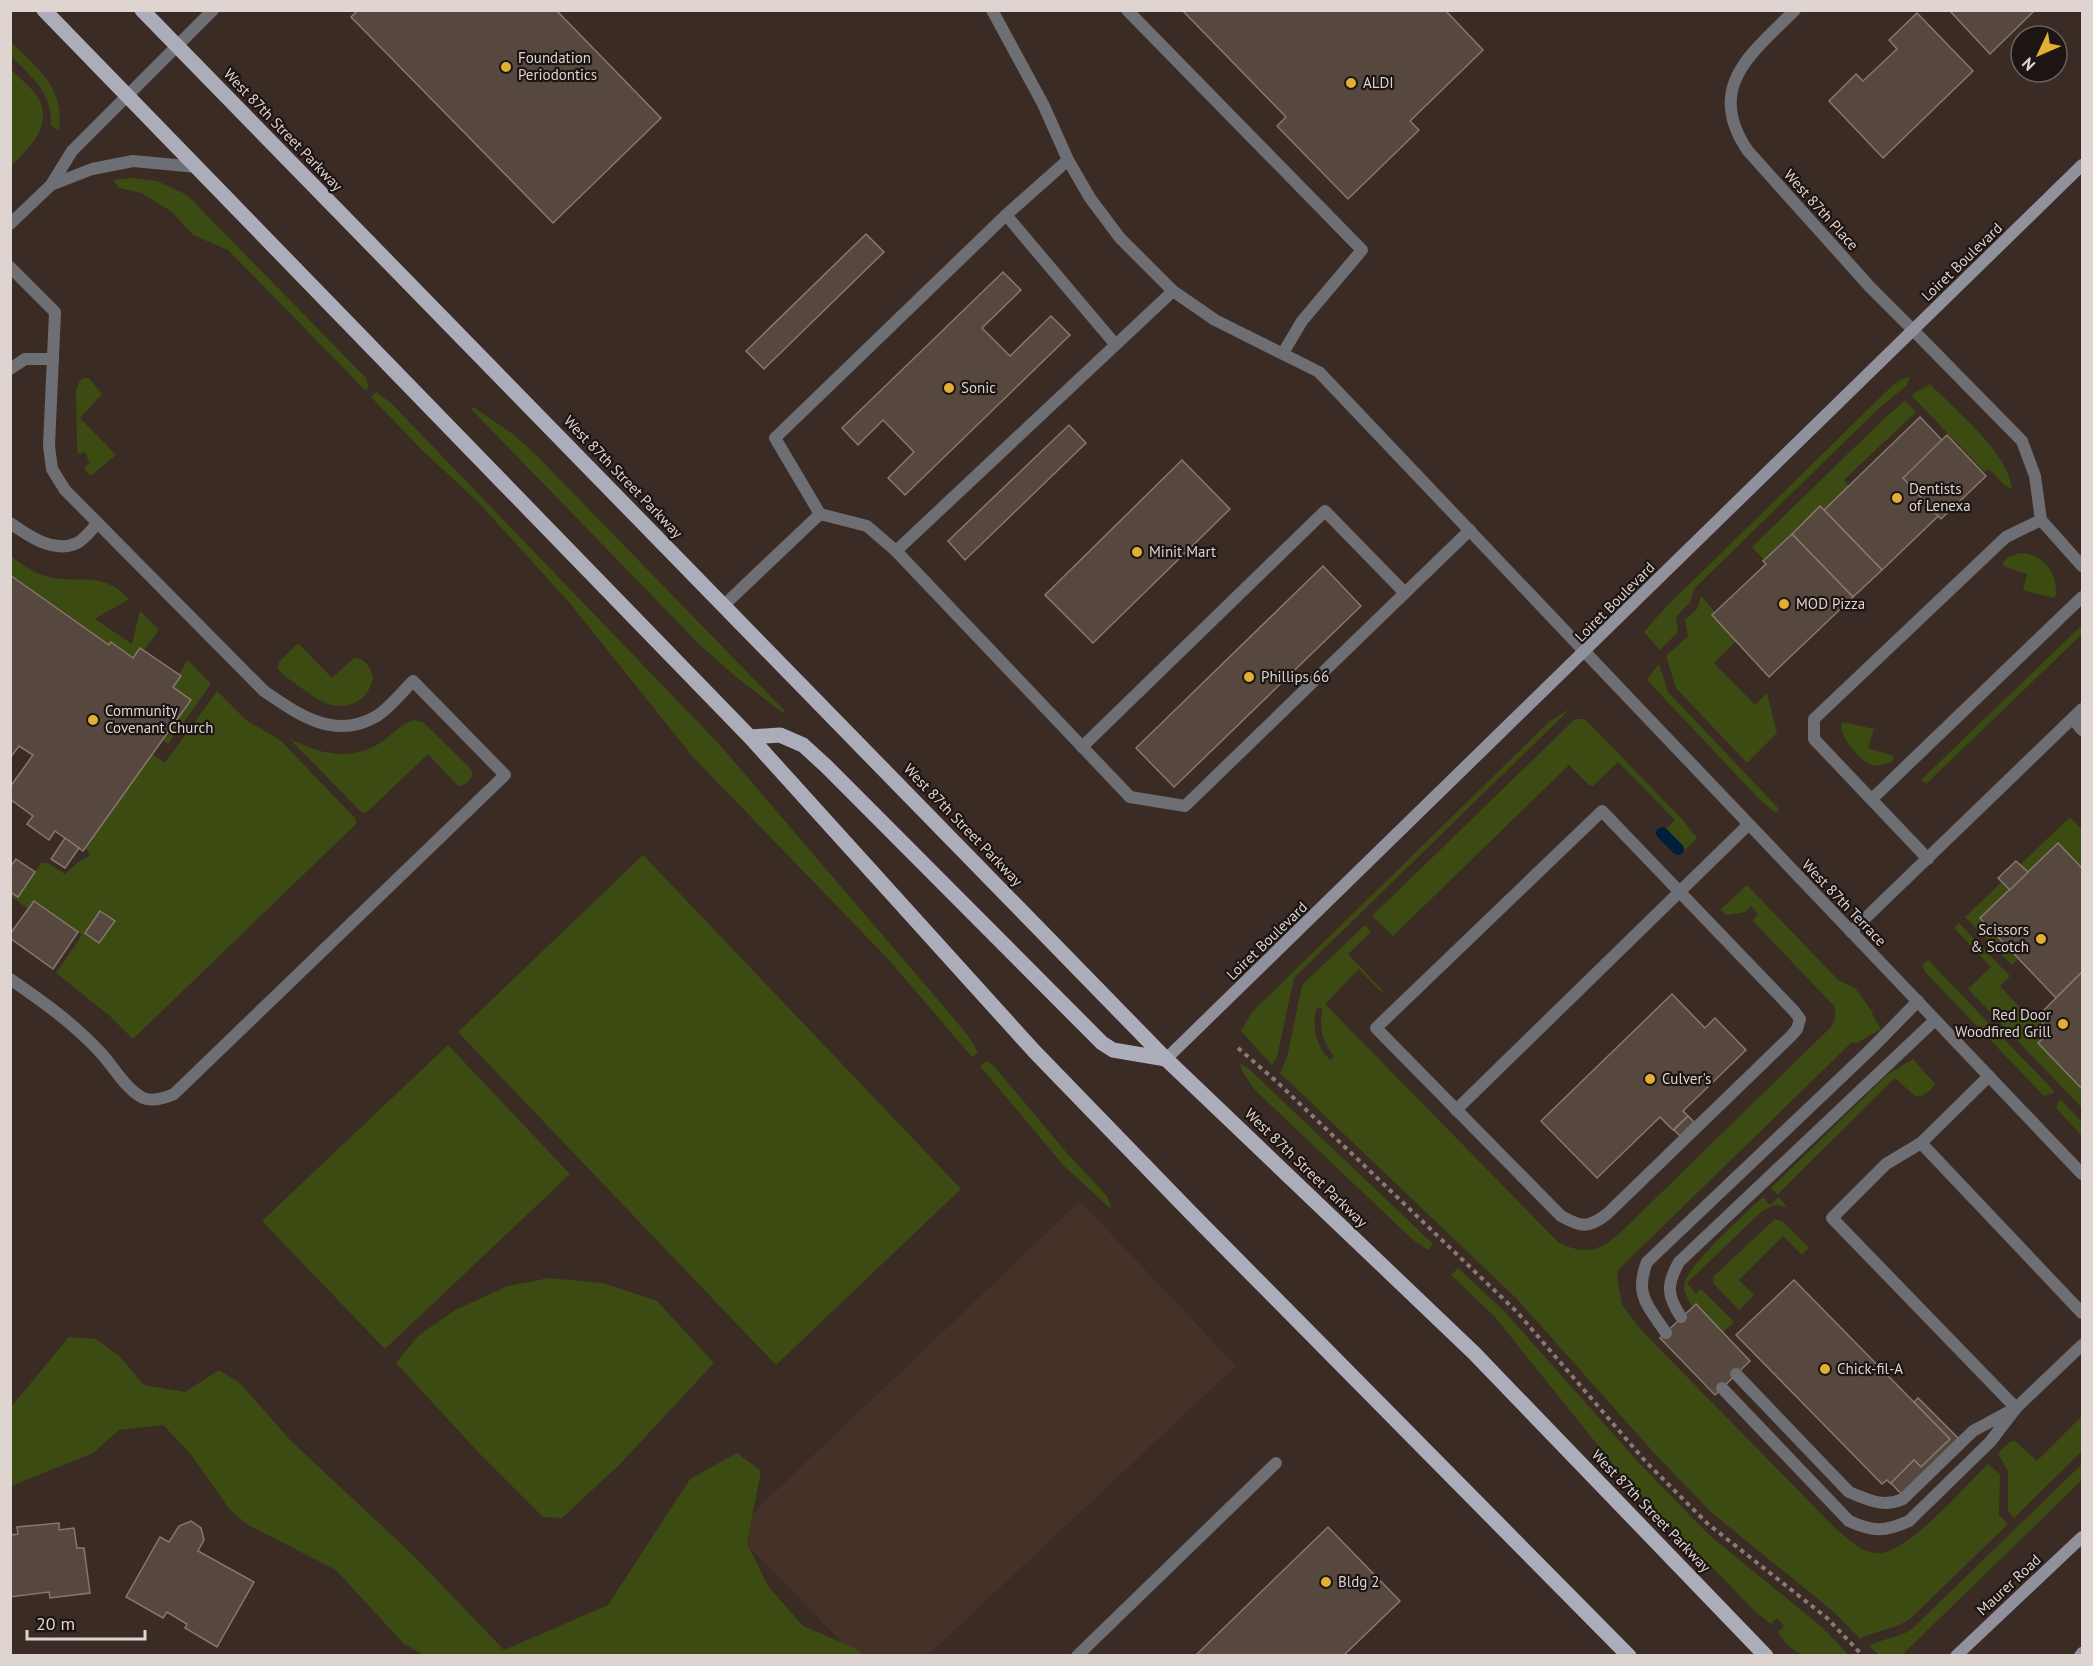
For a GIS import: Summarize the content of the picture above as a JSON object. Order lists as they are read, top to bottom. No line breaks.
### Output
{"streets":{"main road":["West 87th Street Parkway"],"street":["West 87th Place","Loiret Boulevard","West 87th Terrace","Maurer Road"]},"crossings":[["West 87th Street Parkway","Loiret Boulevard"],["West 87th Place","Loiret Boulevard"],["Loiret Boulevard","West 87th Terrace"]],"places":["Foundation Periodontics","ALDI","Sonic","Dentists of Lenexa","Minit Mart","MOD Pizza","Phillips 66","Community Covenant Church","Scissors & Scotch","Red Door Woodfired Grill","Culver's","Chick-fil-A","Bldg 2"],"scale_bar":"20 m","north":"bottom left"}
